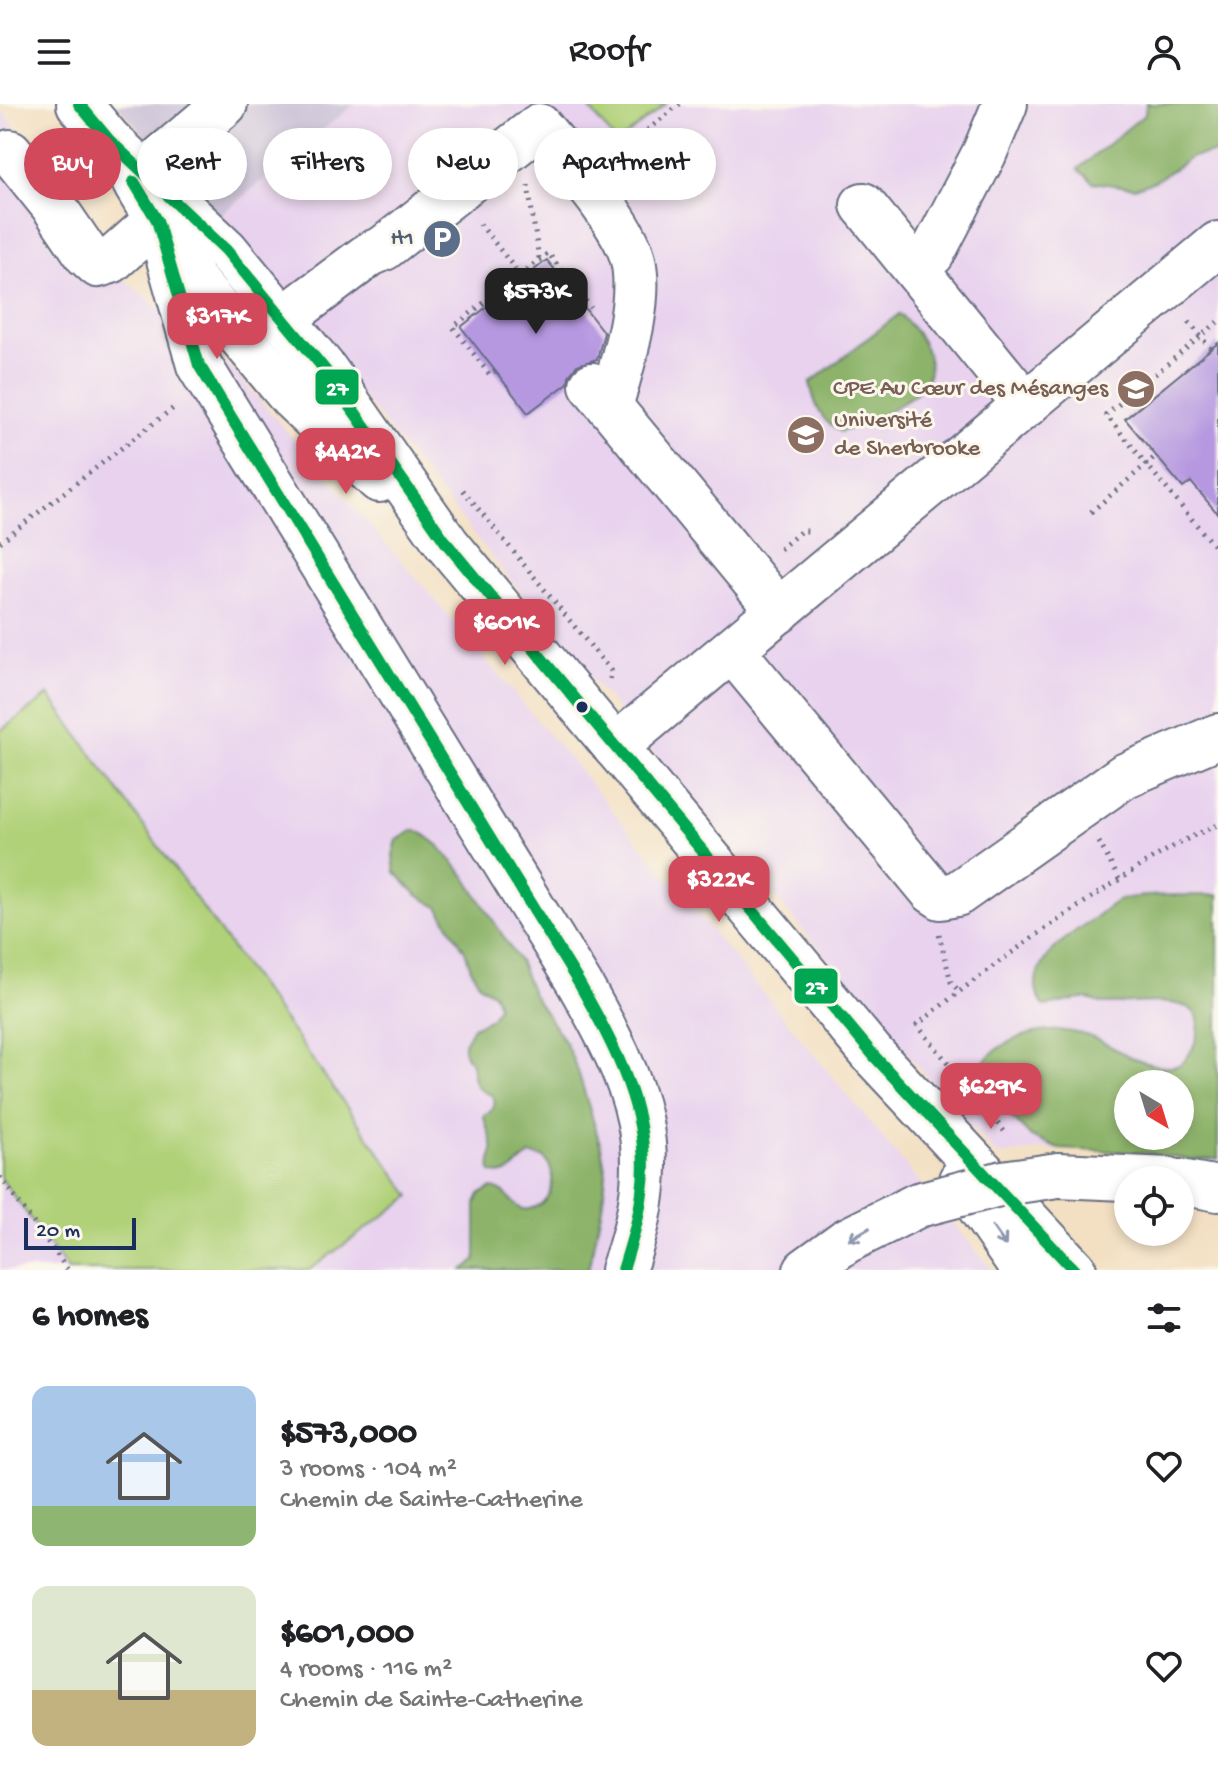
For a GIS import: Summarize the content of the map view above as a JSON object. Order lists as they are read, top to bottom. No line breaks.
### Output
{"places":{"parking":["H1"],"school or university":["CPE Au Cœur des Mésanges","Université de Sherbrooke"]},"lines":["transit line 27"],"scale_bar":"20 m","north":"bottom right","page":{"header":"Roofr","chip":["Buy","Rent","Filters","New","Apartment"],"price":["$573K","$317K","$442K","$601K","$322K","$629K"],"scale":"20 m","heading":"6 homes","list":[{"name":"$573,000","note":"3 rooms · 104 m² · Chemin de Sainte-Catherine"},{"name":"$601,000","note":"4 rooms · 116 m² · Chemin de Sainte-Catherine"}]}}
